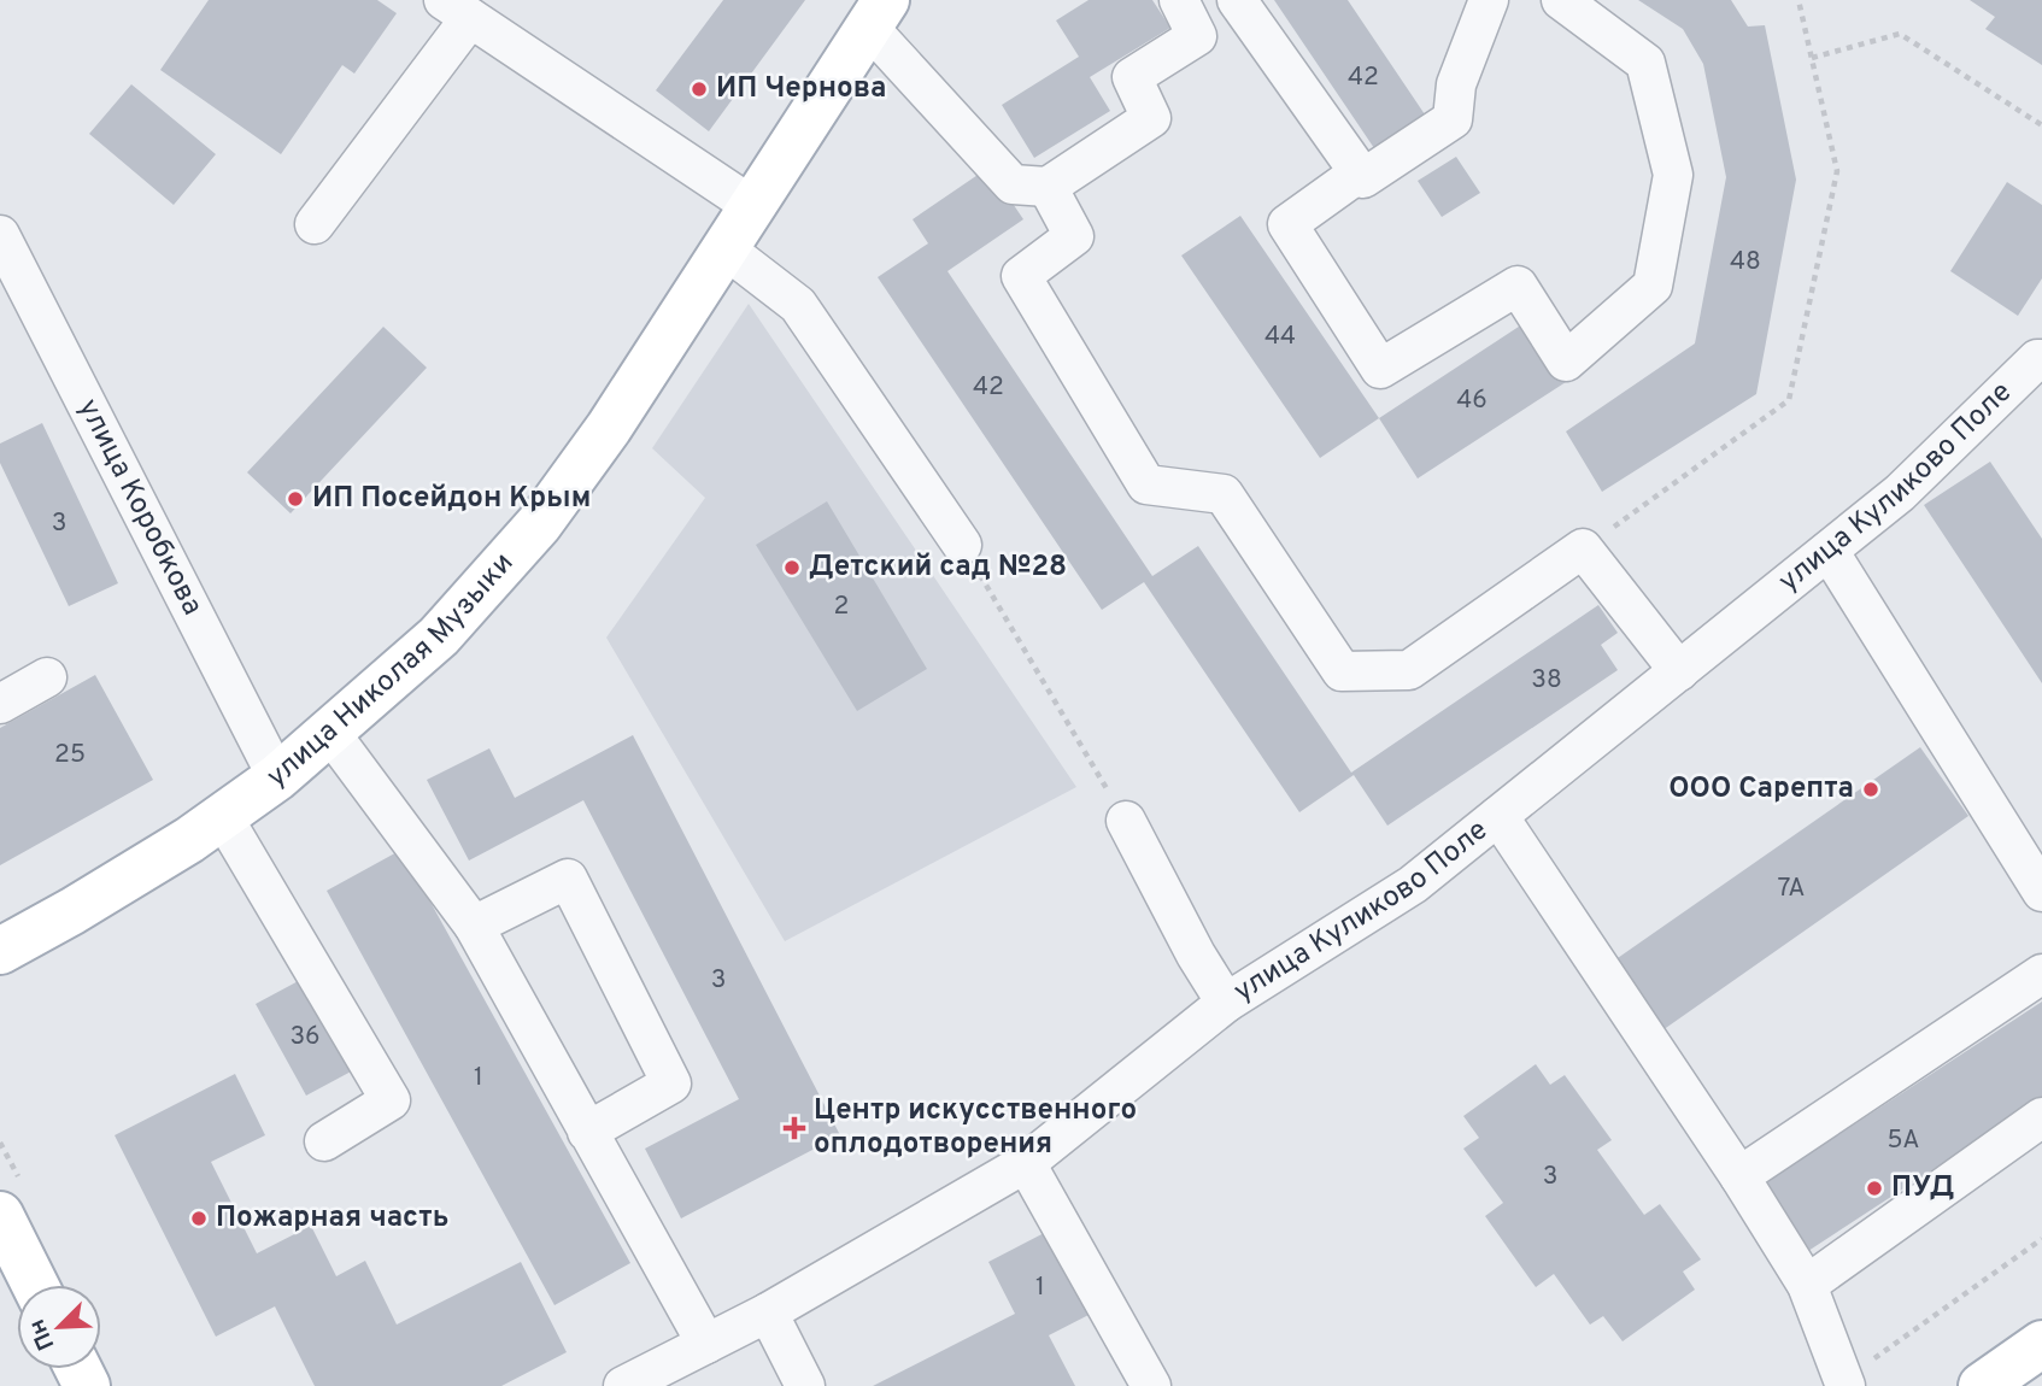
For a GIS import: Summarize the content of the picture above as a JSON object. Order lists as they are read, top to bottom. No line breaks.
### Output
{"streets":{"main road":["улица Николая Музыки"],"street":["улица Куликово Поле","улица Коробкова"]},"crossings":[["улица Коробкова","улица Николая Музыки"]],"places":{"other":["ИП Чернова","ИП Посейдон Крым","Детский сад №28","ООО Сарепта","ПУД","Пожарная часть"],"health":["Центр искусственного оплодотворения"]},"house_numbers":["42","48","44","42","46","3","2","38","25","7А","3","36","1","5А","3","1"],"north":"bottom left"}
